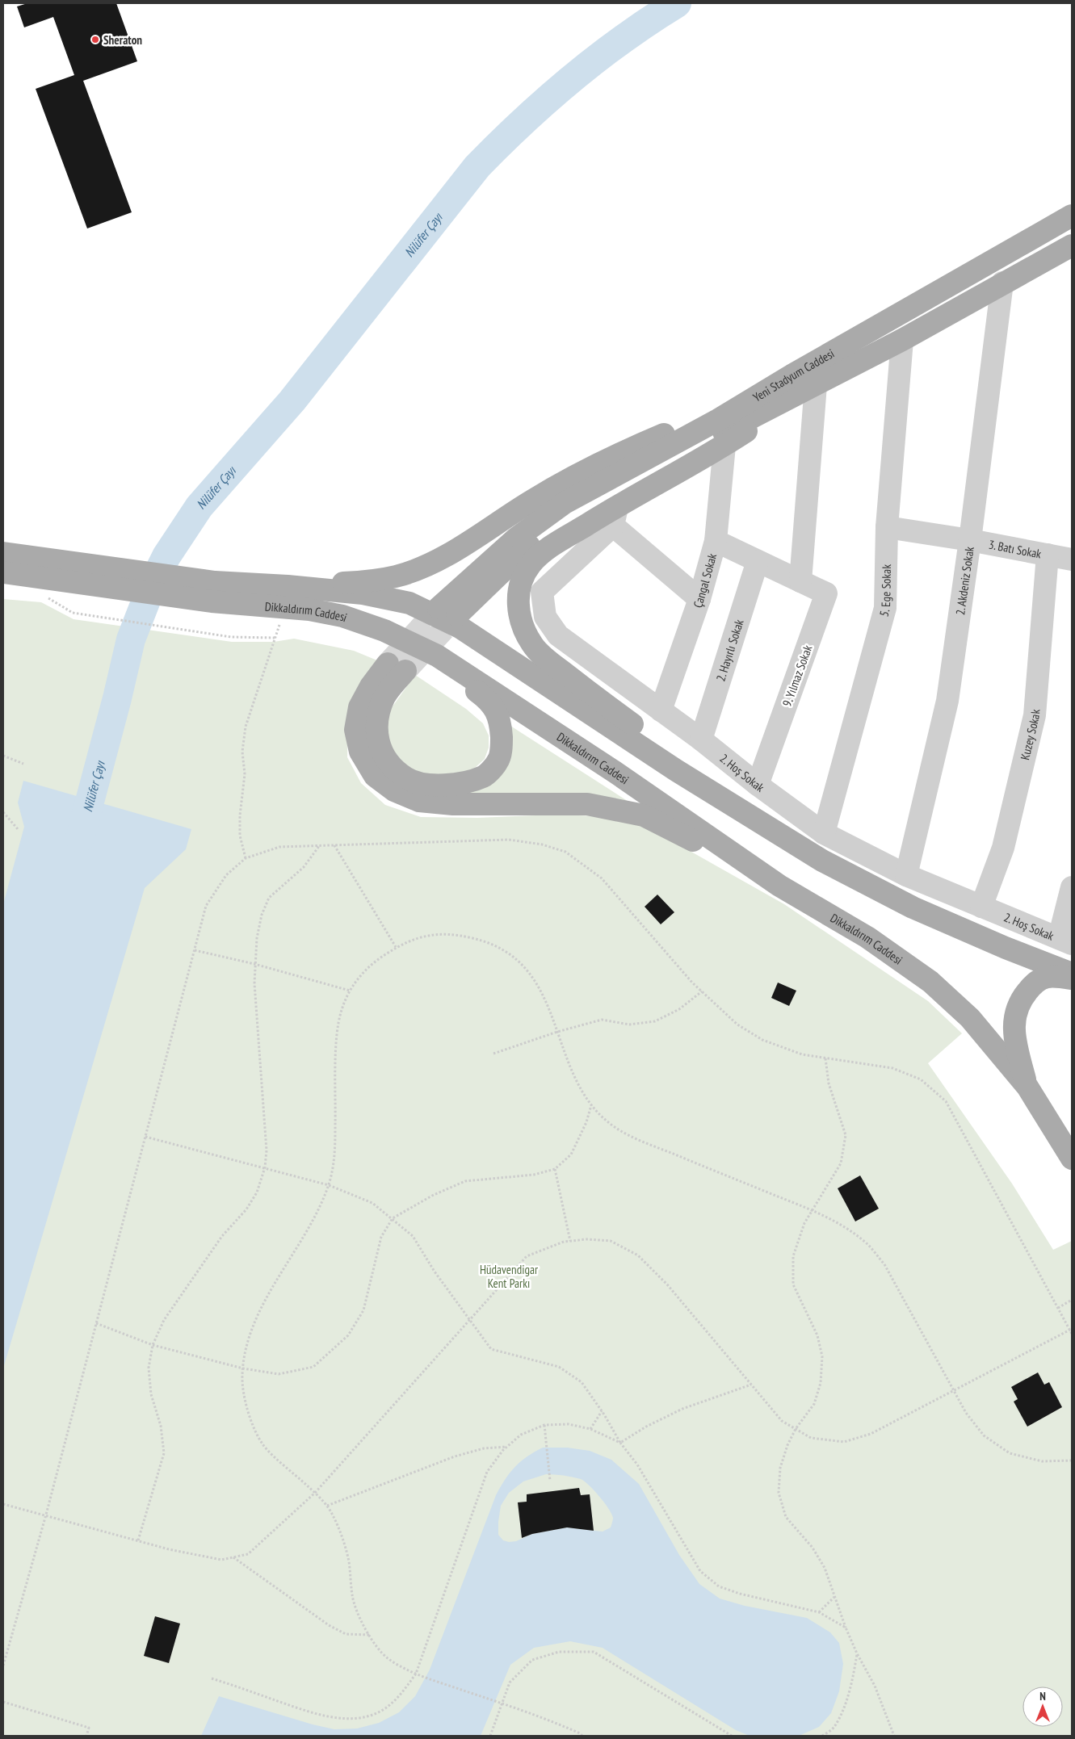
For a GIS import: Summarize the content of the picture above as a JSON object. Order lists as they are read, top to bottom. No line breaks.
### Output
{"streets":{"main road":["Yeni Stadyum Caddesi","Dikkaldırım Caddesi"],"street":["3. Batı Sokak","Çangal Sokak","2. Akdeniz Sokak","5. Ege Sokak","2. Hayırlı Sokak","9. Yılmaz Sokak","Kuzey Sokak","2. Hoş Sokak"]},"crossings":[["Yeni Stadyum Caddesi","2. Akdeniz Sokak"],["Yeni Stadyum Caddesi","5. Ege Sokak"],["3. Batı Sokak","2. Akdeniz Sokak"],["3. Batı Sokak","5. Ege Sokak"],["3. Batı Sokak","Kuzey Sokak"],["Çangal Sokak","9. Yılmaz Sokak"],["Çangal Sokak","2. Hoş Sokak"],["2. Akdeniz Sokak","2. Hoş Sokak"],["5. Ege Sokak","2. Hoş Sokak"],["2. Hayırlı Sokak","9. Yılmaz Sokak"],["2. Hayırlı Sokak","2. Hoş Sokak"],["9. Yılmaz Sokak","2. Hoş Sokak"],["Kuzey Sokak","2. Hoş Sokak"]],"water":["Nilüfer Çayı"],"parks":["Hüdavendigar Kent Parkı"],"places":["Sheraton"],"north":"top"}
